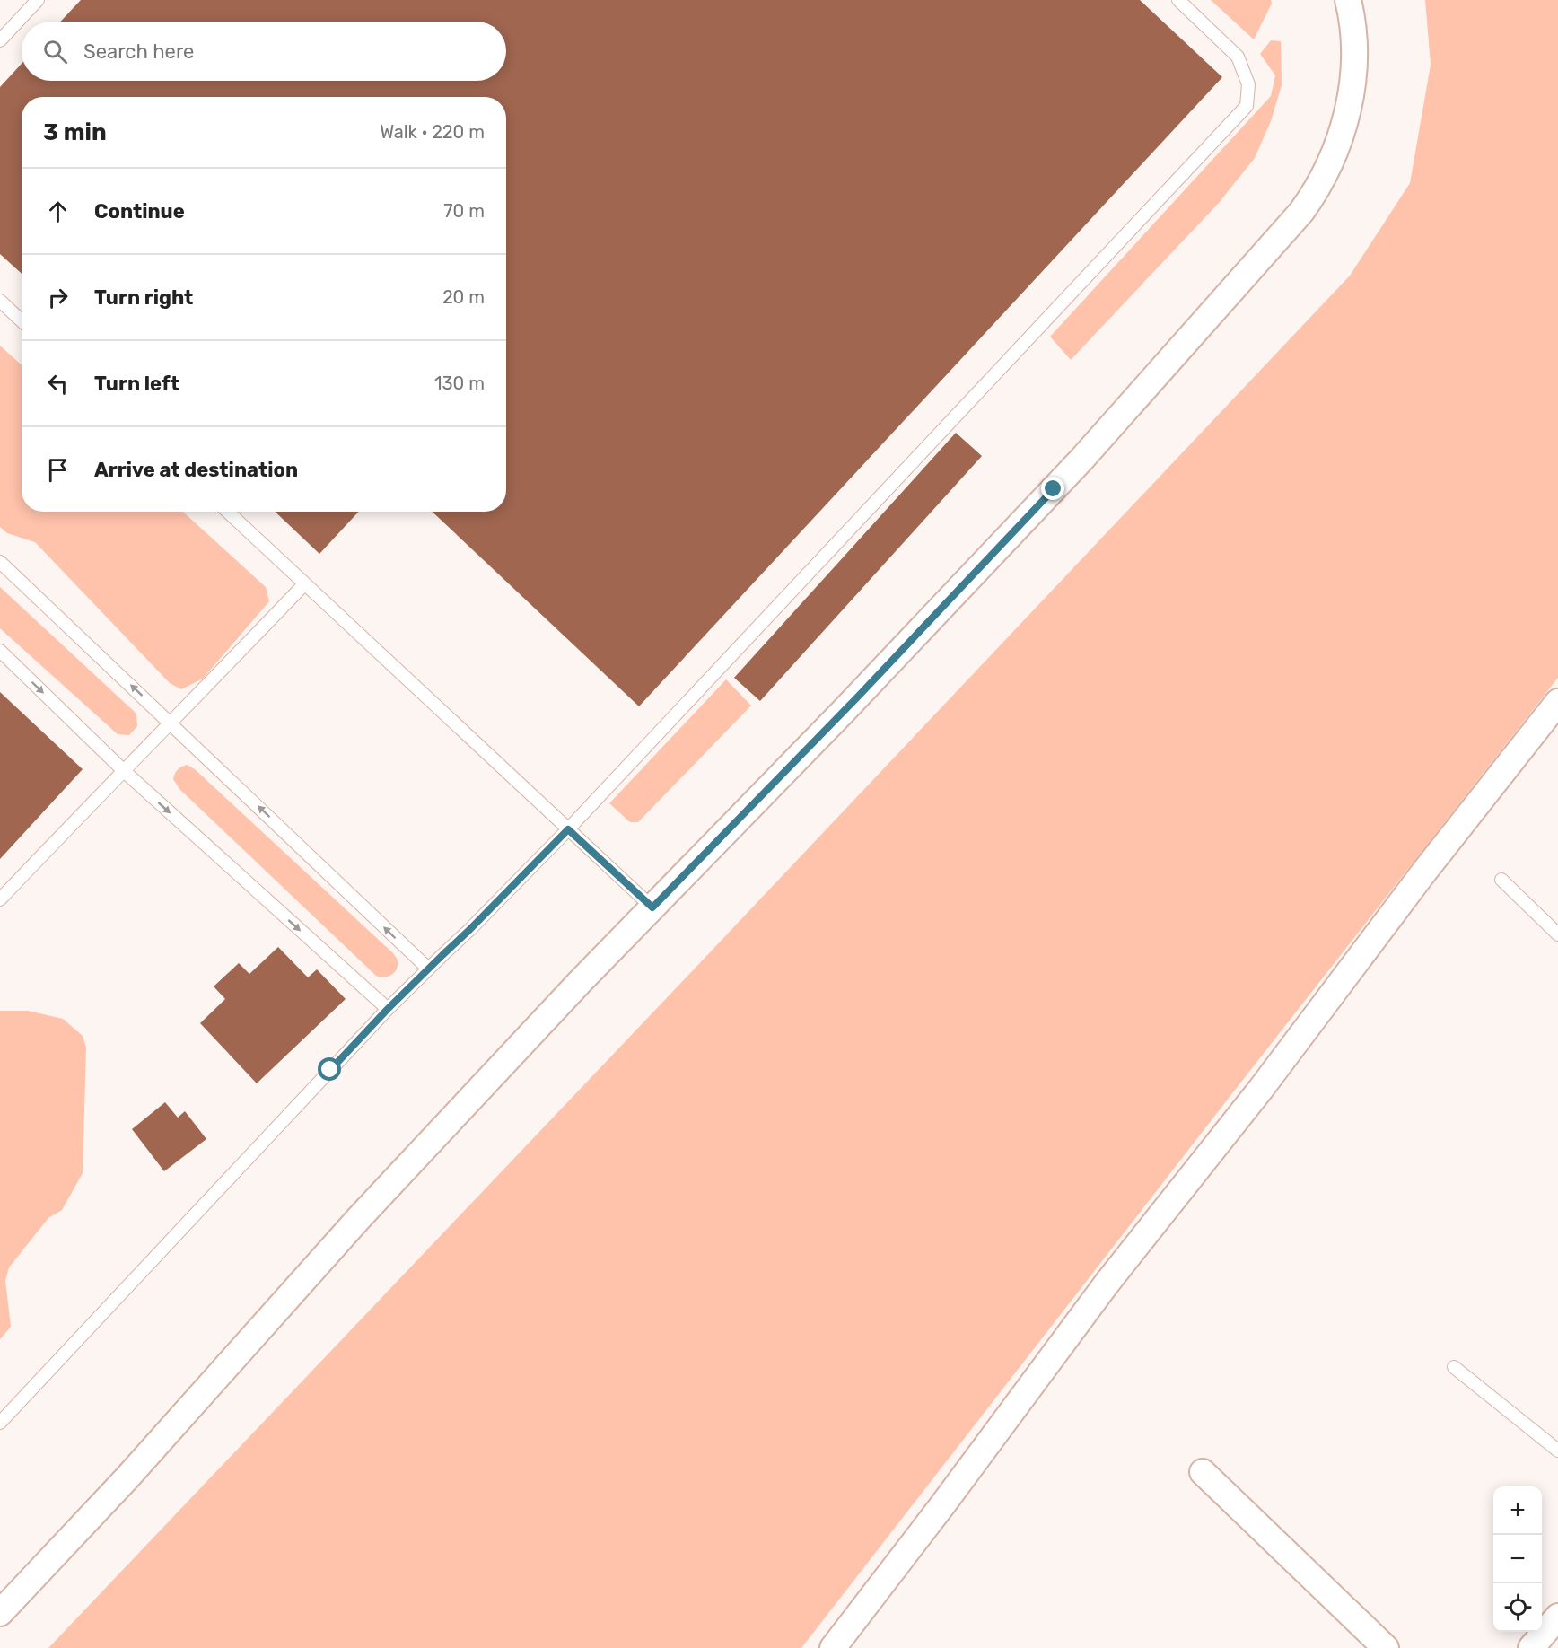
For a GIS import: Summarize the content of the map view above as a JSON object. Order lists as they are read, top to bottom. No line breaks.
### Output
{"page":{"search":"Search here","heading":["3 min","Walk · 220 m"],"list":[["Continue","70 m"],["Turn right","20 m"],["Turn left","130 m"],"Arrive at destination"],"map_buttons":["+","−"]}}
